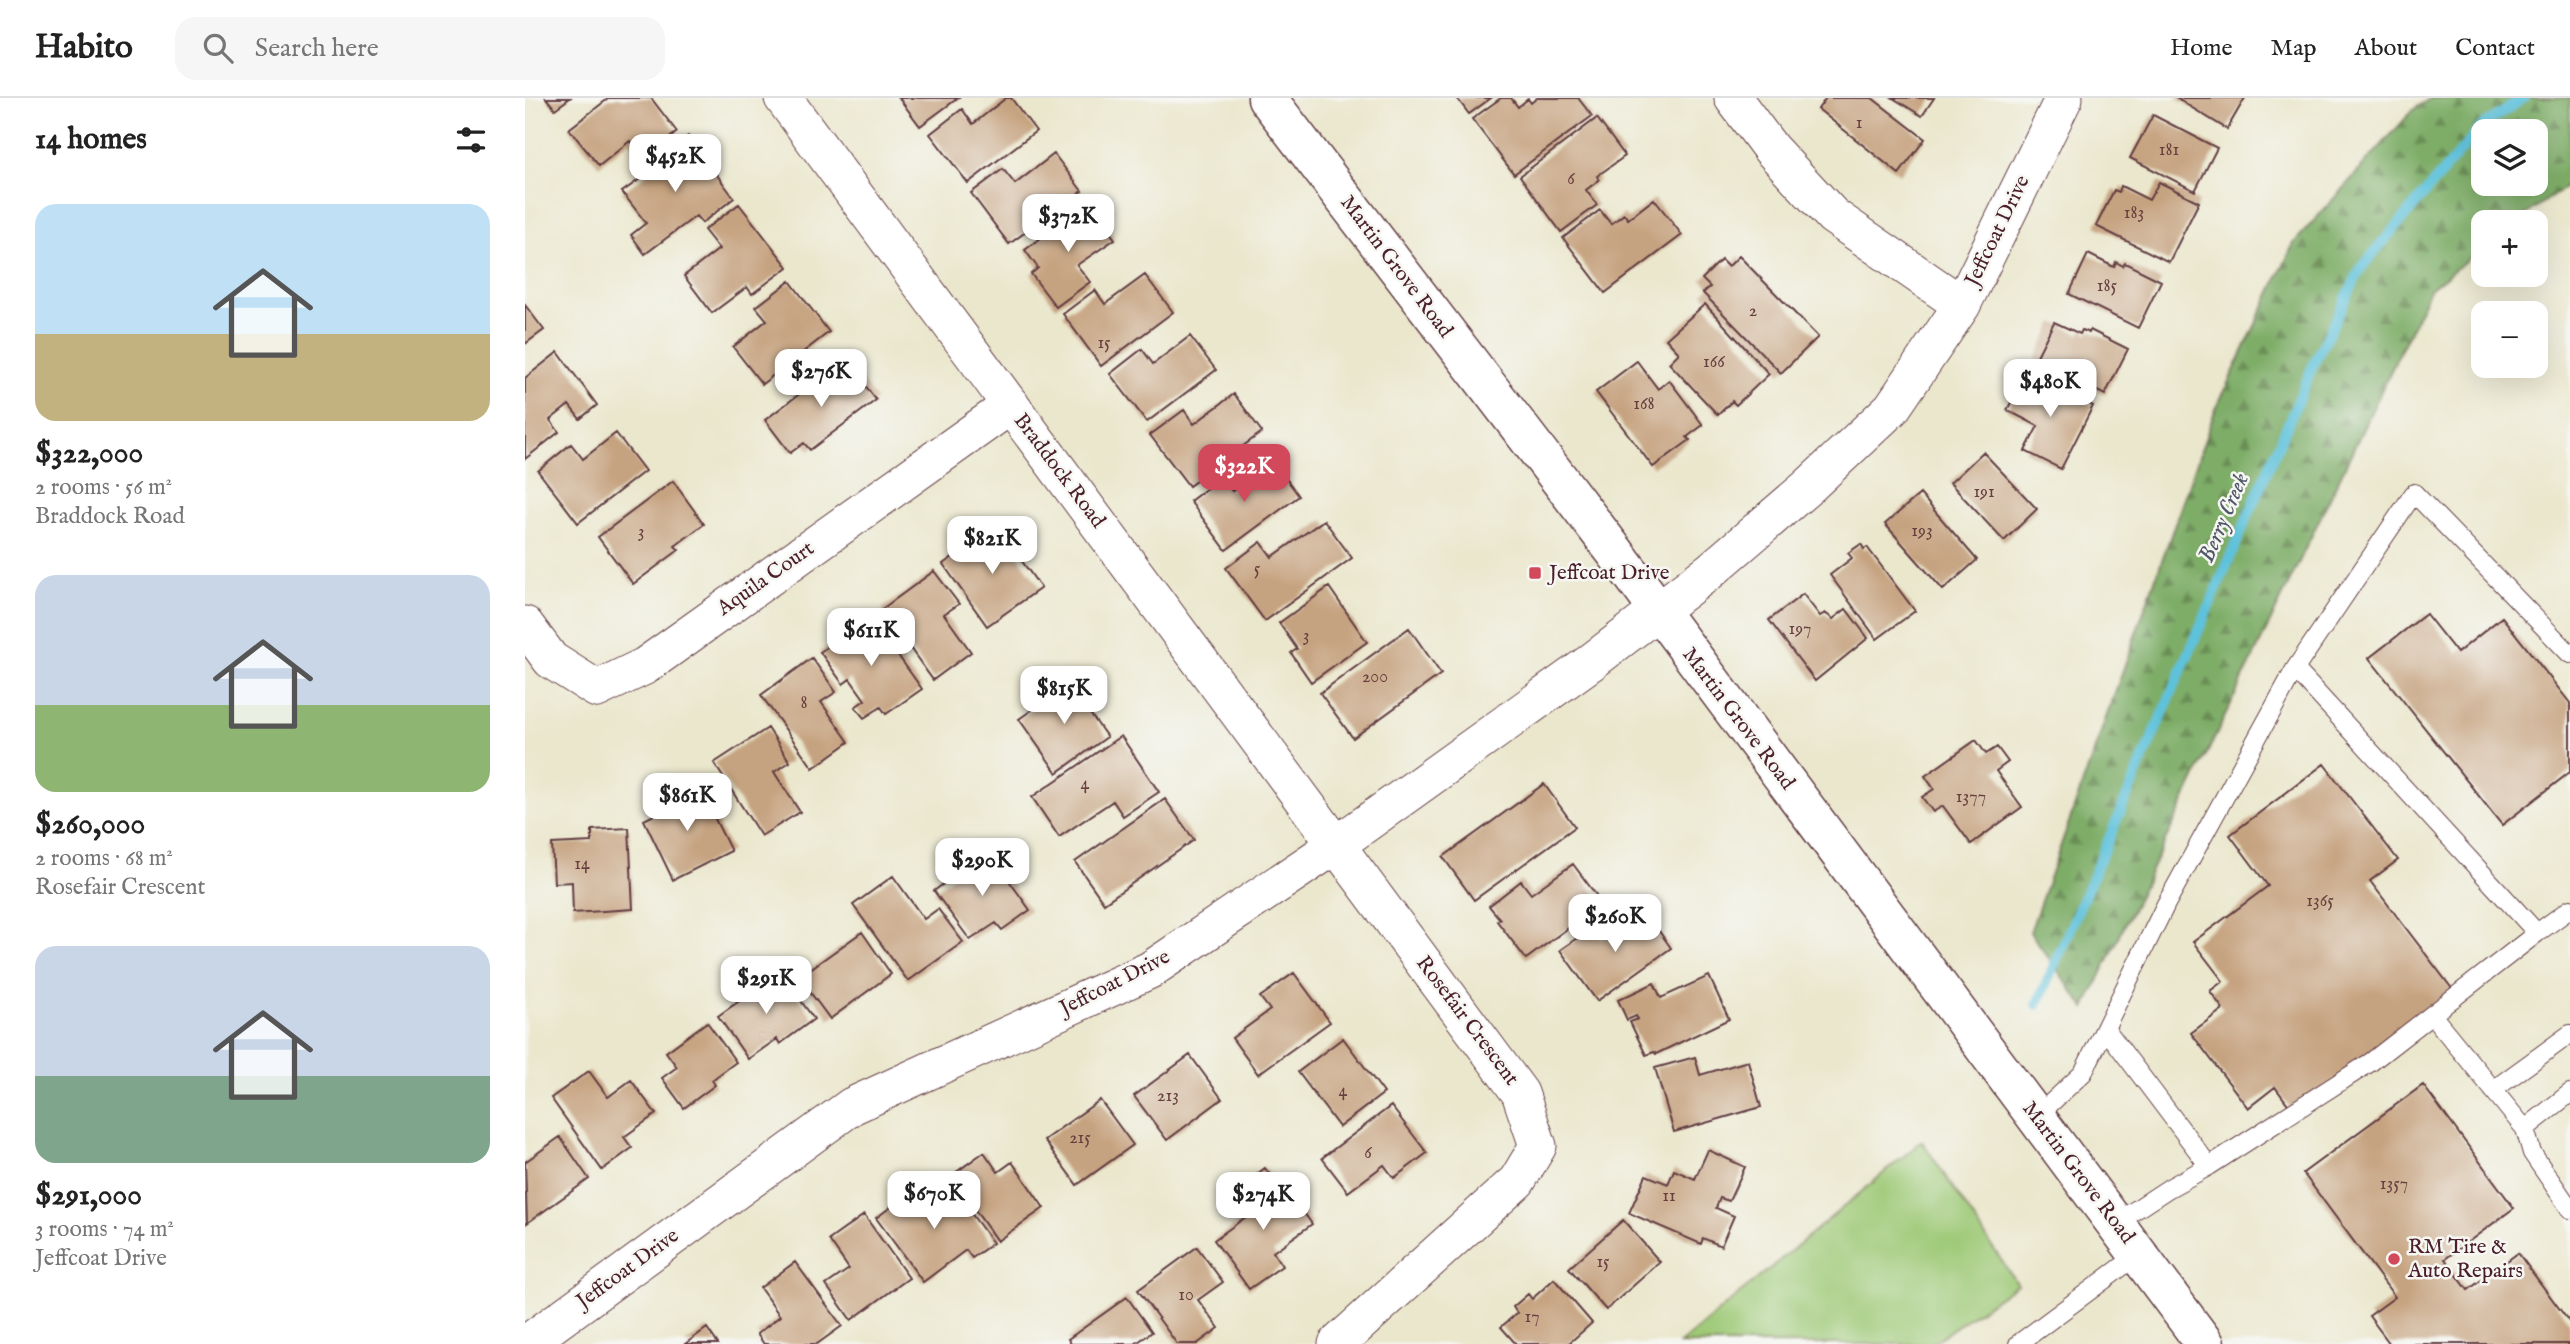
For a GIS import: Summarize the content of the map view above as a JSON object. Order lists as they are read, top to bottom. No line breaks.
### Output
{"streets":{"main road":["Martin Grove Road"],"street":["Jeffcoat Drive","Braddock Road","Aquila Court","Rosefair Crescent"]},"crossings":[["Jeffcoat Drive","Martin Grove Road"],["Jeffcoat Drive","Braddock Road"],["Jeffcoat Drive","Rosefair Crescent"],["Braddock Road","Aquila Court"],["Braddock Road","Rosefair Crescent"]],"water":["Berry Creek"],"places":{"transit":["Jeffcoat Drive"],"other":["RM Tire & Auto Repairs"]},"house_numbers":["1","181","6","183","185","2","15","166","168","191","193","3","5","197","3","200","8","4","1377","14","1365","4","213","215","6","1357","11","15","10","17"],"page":{"header":"Habito","search":"Search here","nav":["Home","Map","About","Contact"],"heading":"14 homes","map_buttons":["+","−"],"price":["$452K","$372K","$276K","$480K","$322K","$821K","$611K","$815K","$861K","$290K","$260K","$291K","$670K","$274K"],"list":[{"name":"$322,000","note":"2 rooms · 56 m² · Braddock Road"},{"name":"$260,000","note":"2 rooms · 68 m² · Rosefair Crescent"},{"name":"$291,000","note":"3 rooms · 74 m² · Jeffcoat Drive"}]}}
